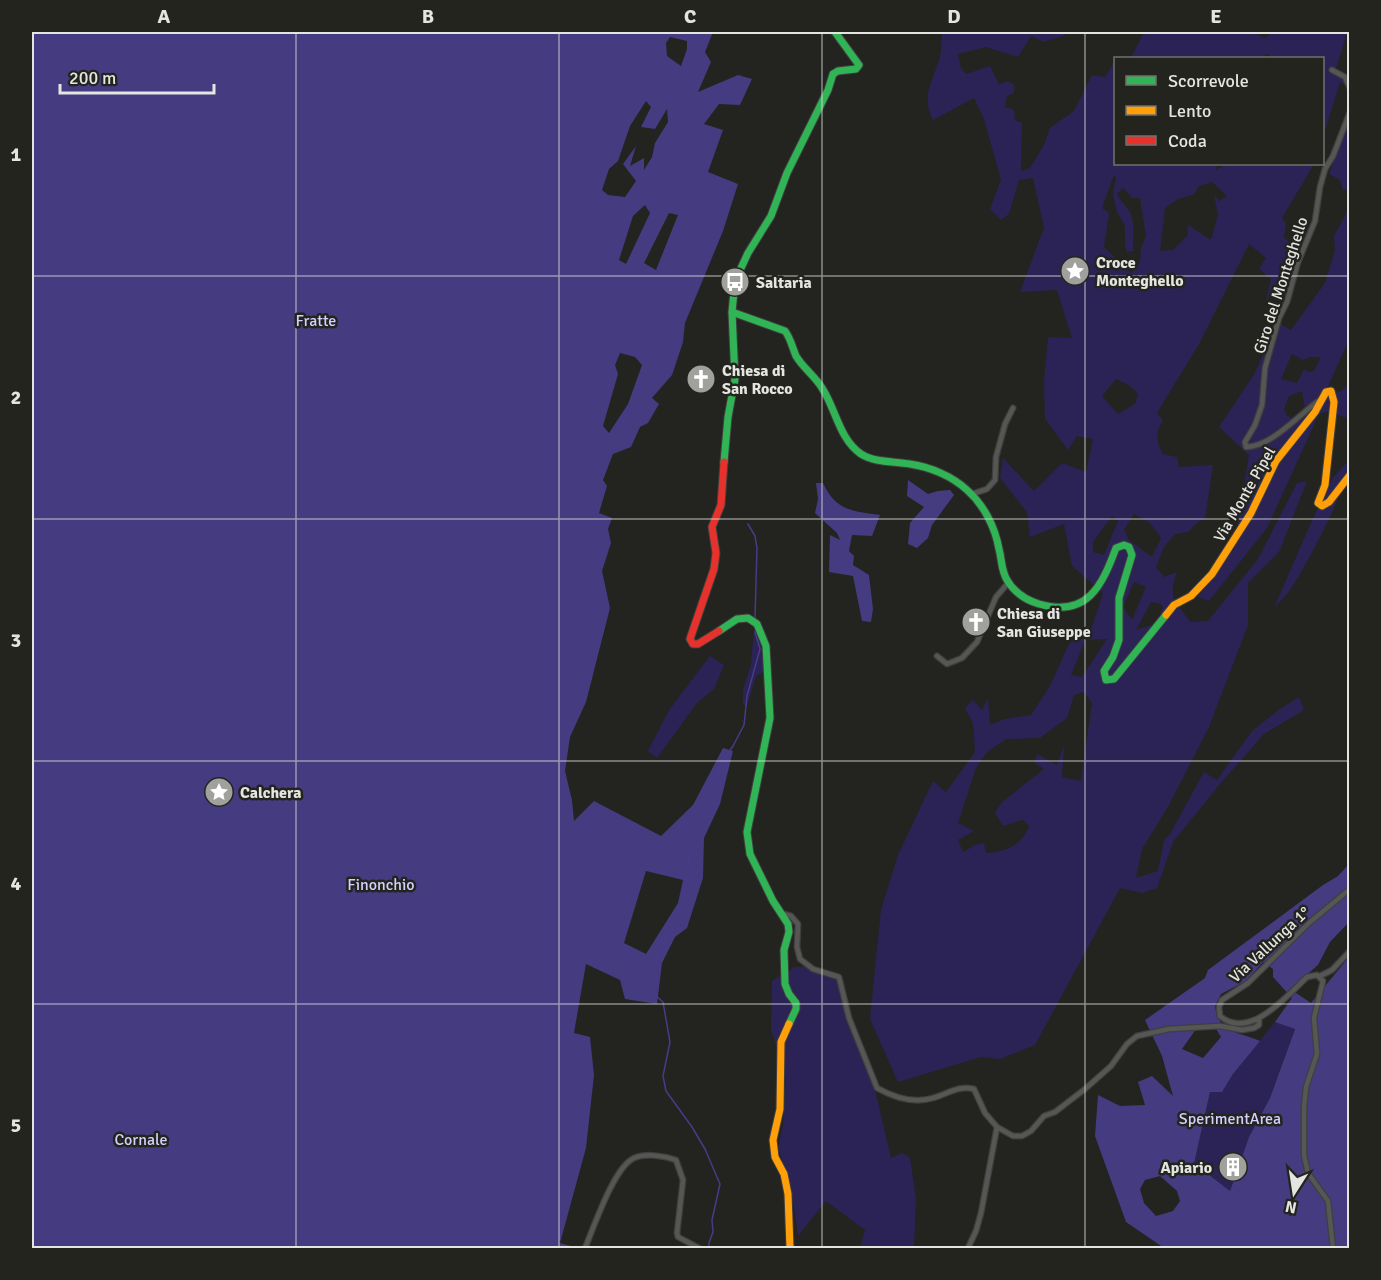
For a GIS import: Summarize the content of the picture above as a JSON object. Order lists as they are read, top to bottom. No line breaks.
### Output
{"streets":{"street":["Giro del Monteghello","Via Monte Pipel","Via Vallunga 1°"]},"crossings":[["Giro del Monteghello","Via Monte Pipel"]],"parks":["Fratte","Finonchio","SperimentArea","Cornale"],"places":{"place":["Croce Monteghello","Calchera"],"bus stop":["Saltaria"],"church":["Chiesa di San Rocco","Chiesa di San Giuseppe"],"building":["Apiario"]},"legend":["Scorrevole","Lento","Coda"],"scale_bar":"200 m","north":"bottom","grid":{"columns":["A","B","C","D","E"],"rows":["1","2","3","4","5"]}}
